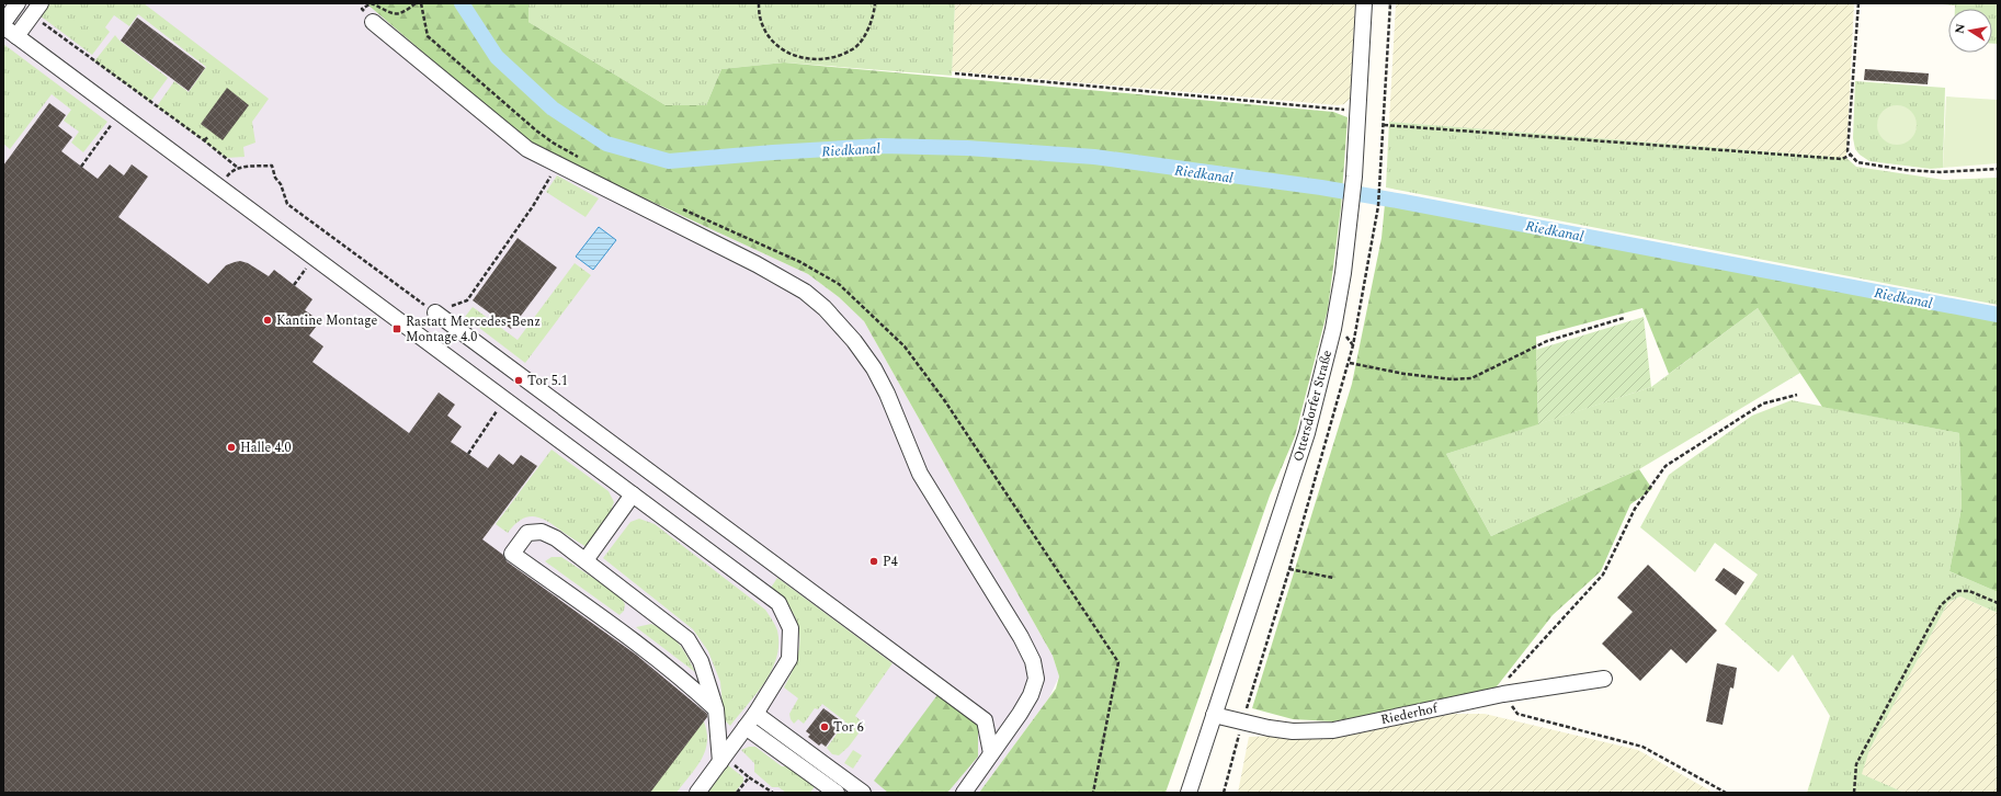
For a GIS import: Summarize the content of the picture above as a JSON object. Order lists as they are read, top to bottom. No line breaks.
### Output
{"streets":{"street":["Ottersdorfer Straße","Riederhof"]},"crossings":[["Ottersdorfer Straße","Riederhof"]],"water":["Riedkanal"],"places":{"other":["Kantine Montage","Tor 5.1","Halle 4.0","P4","Tor 6"],"transit":["Rastatt Mercedes-Benz Montage 4.0"]},"north":"left"}
